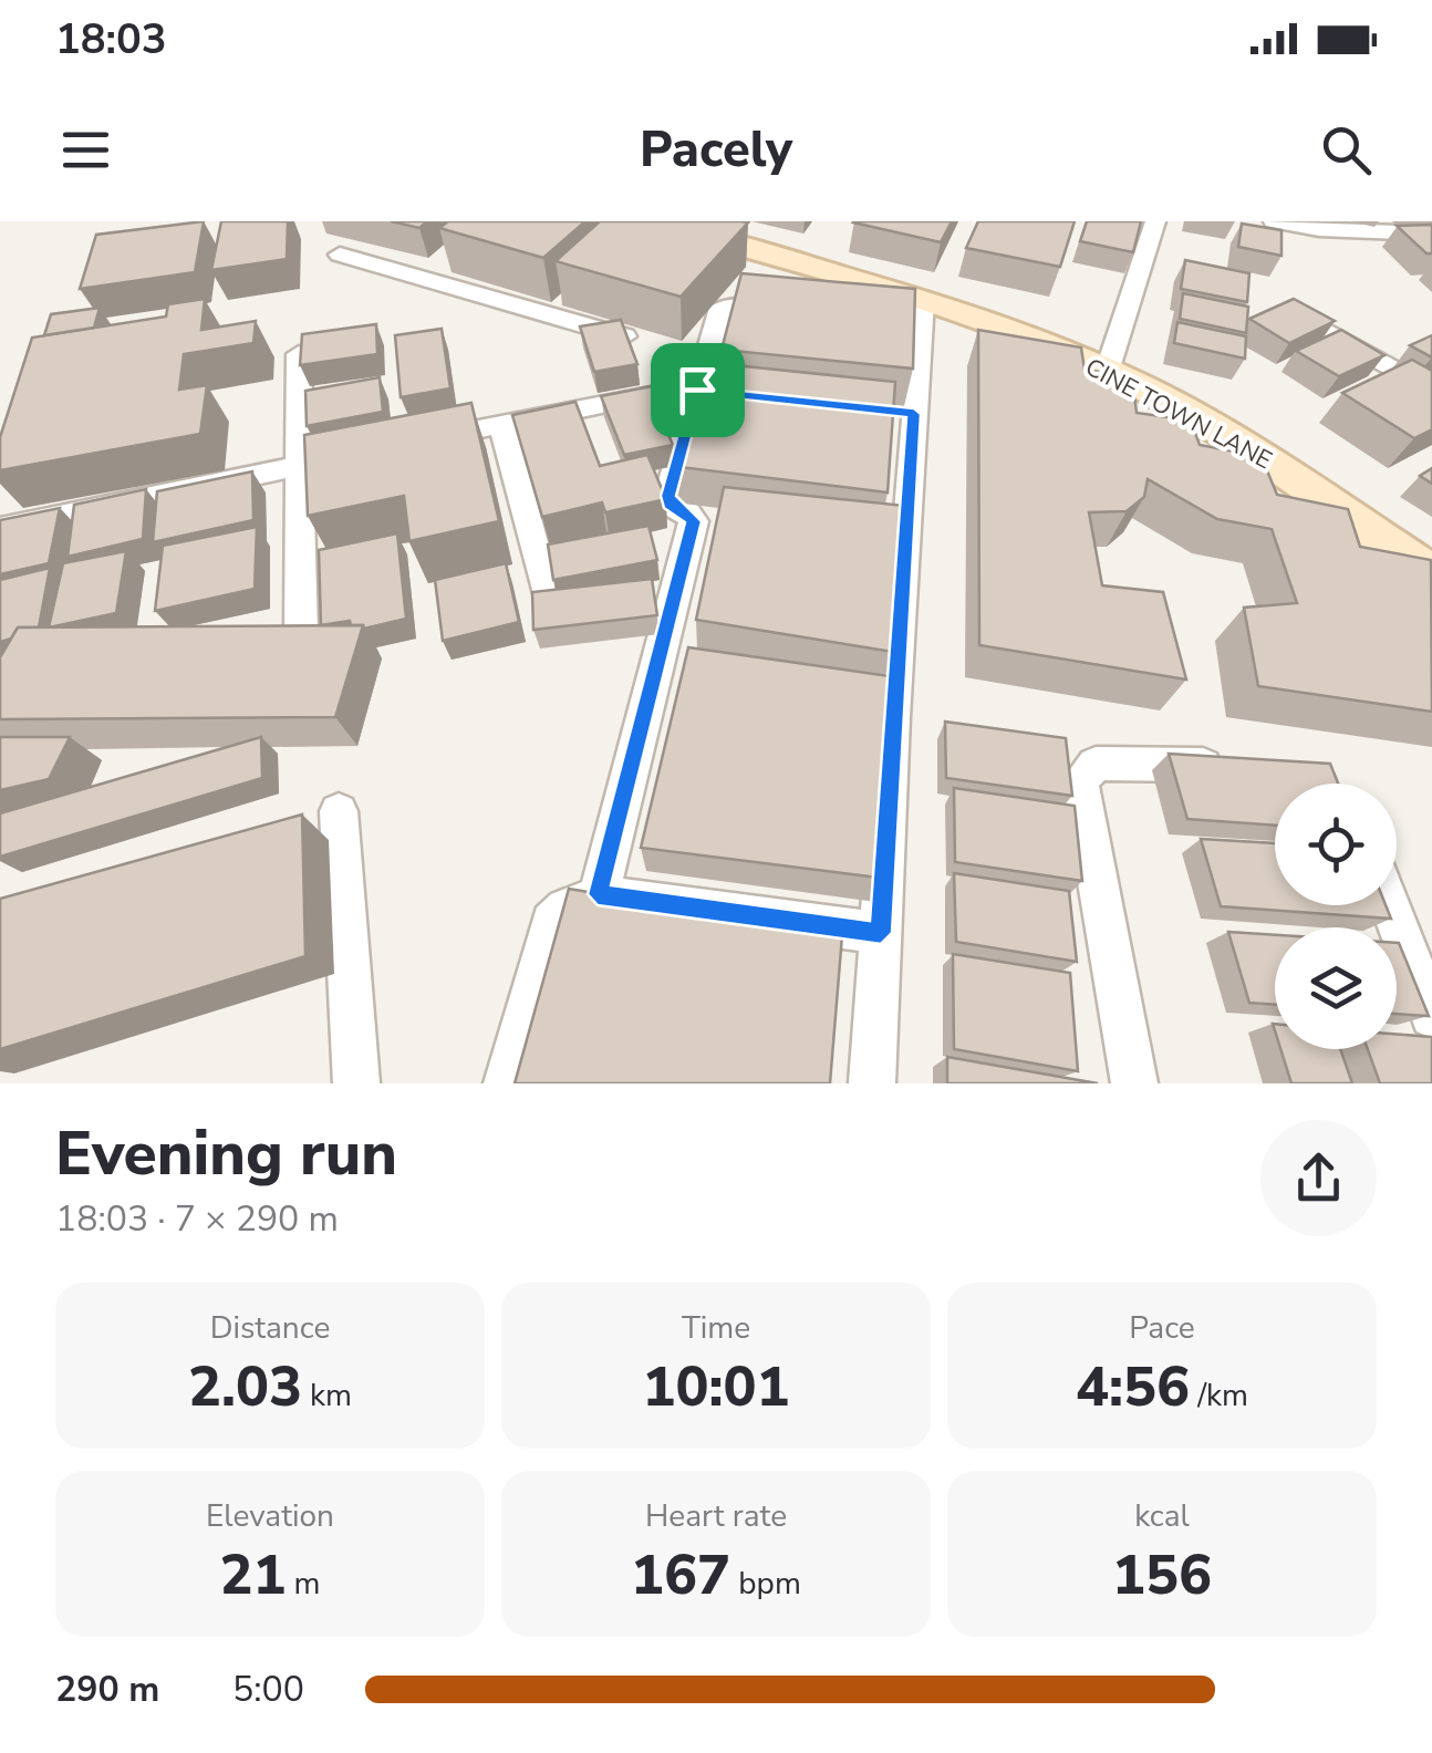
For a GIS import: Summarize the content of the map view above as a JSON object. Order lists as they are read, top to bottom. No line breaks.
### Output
{"streets":{"street":["CINE TOWN LANE"]},"page":{"status":"18:03","header":"Pacely","heading":["Evening run","18:03 · 7 × 290 m"],"stats":[["Distance","2.03 km"],["Time","10:01"],["Pace","4:56 /km"],["Elevation","21 m"],["Heart rate","167 bpm"],["kcal","156"]],"list":[{"name":"290 m","note":"5:00"}]}}
